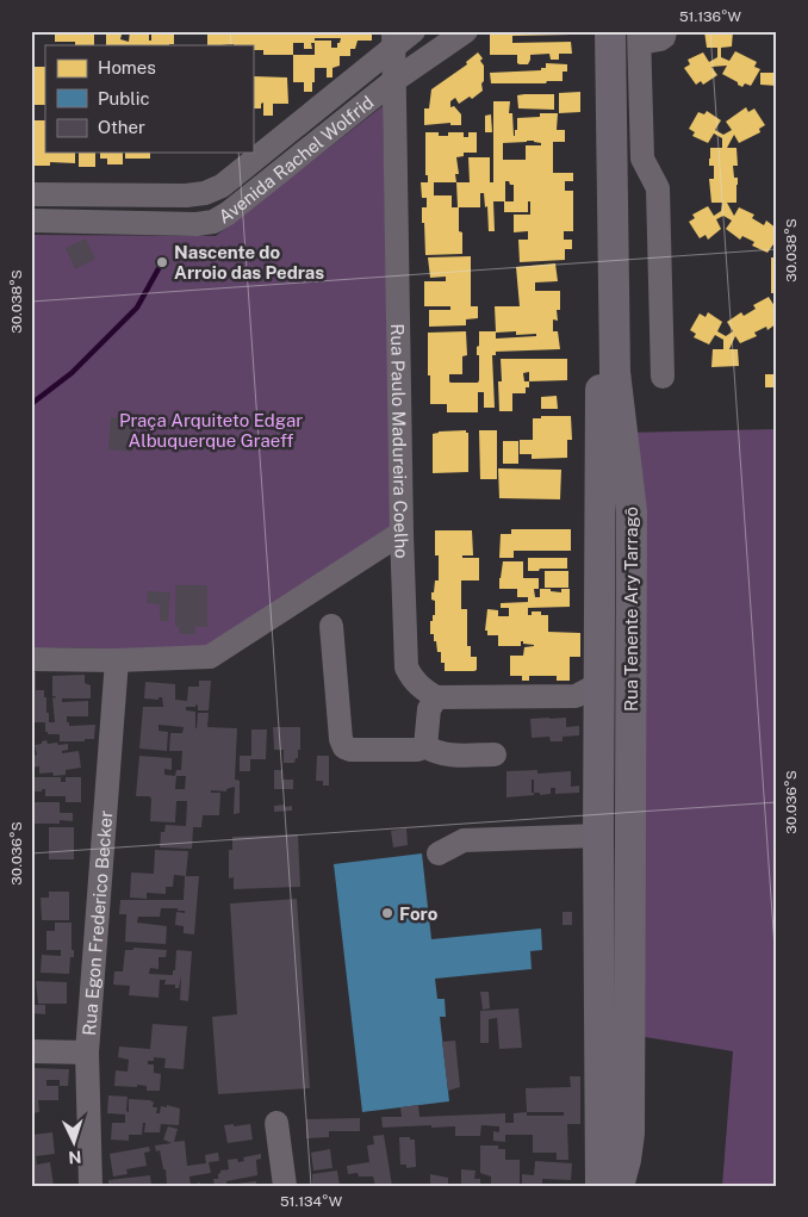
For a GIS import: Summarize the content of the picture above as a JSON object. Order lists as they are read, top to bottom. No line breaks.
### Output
{"streets":{"main road":["Rua Tenente Ary Tarragô"],"street":["Avenida Rachel Wolfrid","Rua Paulo Madureira Coelho","Rua Egon Frederico Becker"]},"crossings":[["Avenida Rachel Wolfrid","Rua Paulo Madureira Coelho"]],"parks":["Praça Arquiteto Edgar Albuquerque Graeff"],"places":["Nascente do Arroio das Pedras","Foro"],"legend":["Homes","Public","Other"],"north":"bottom","coordinates":["51.136°W","30.038°S","30.036°S","51.134°W"]}
